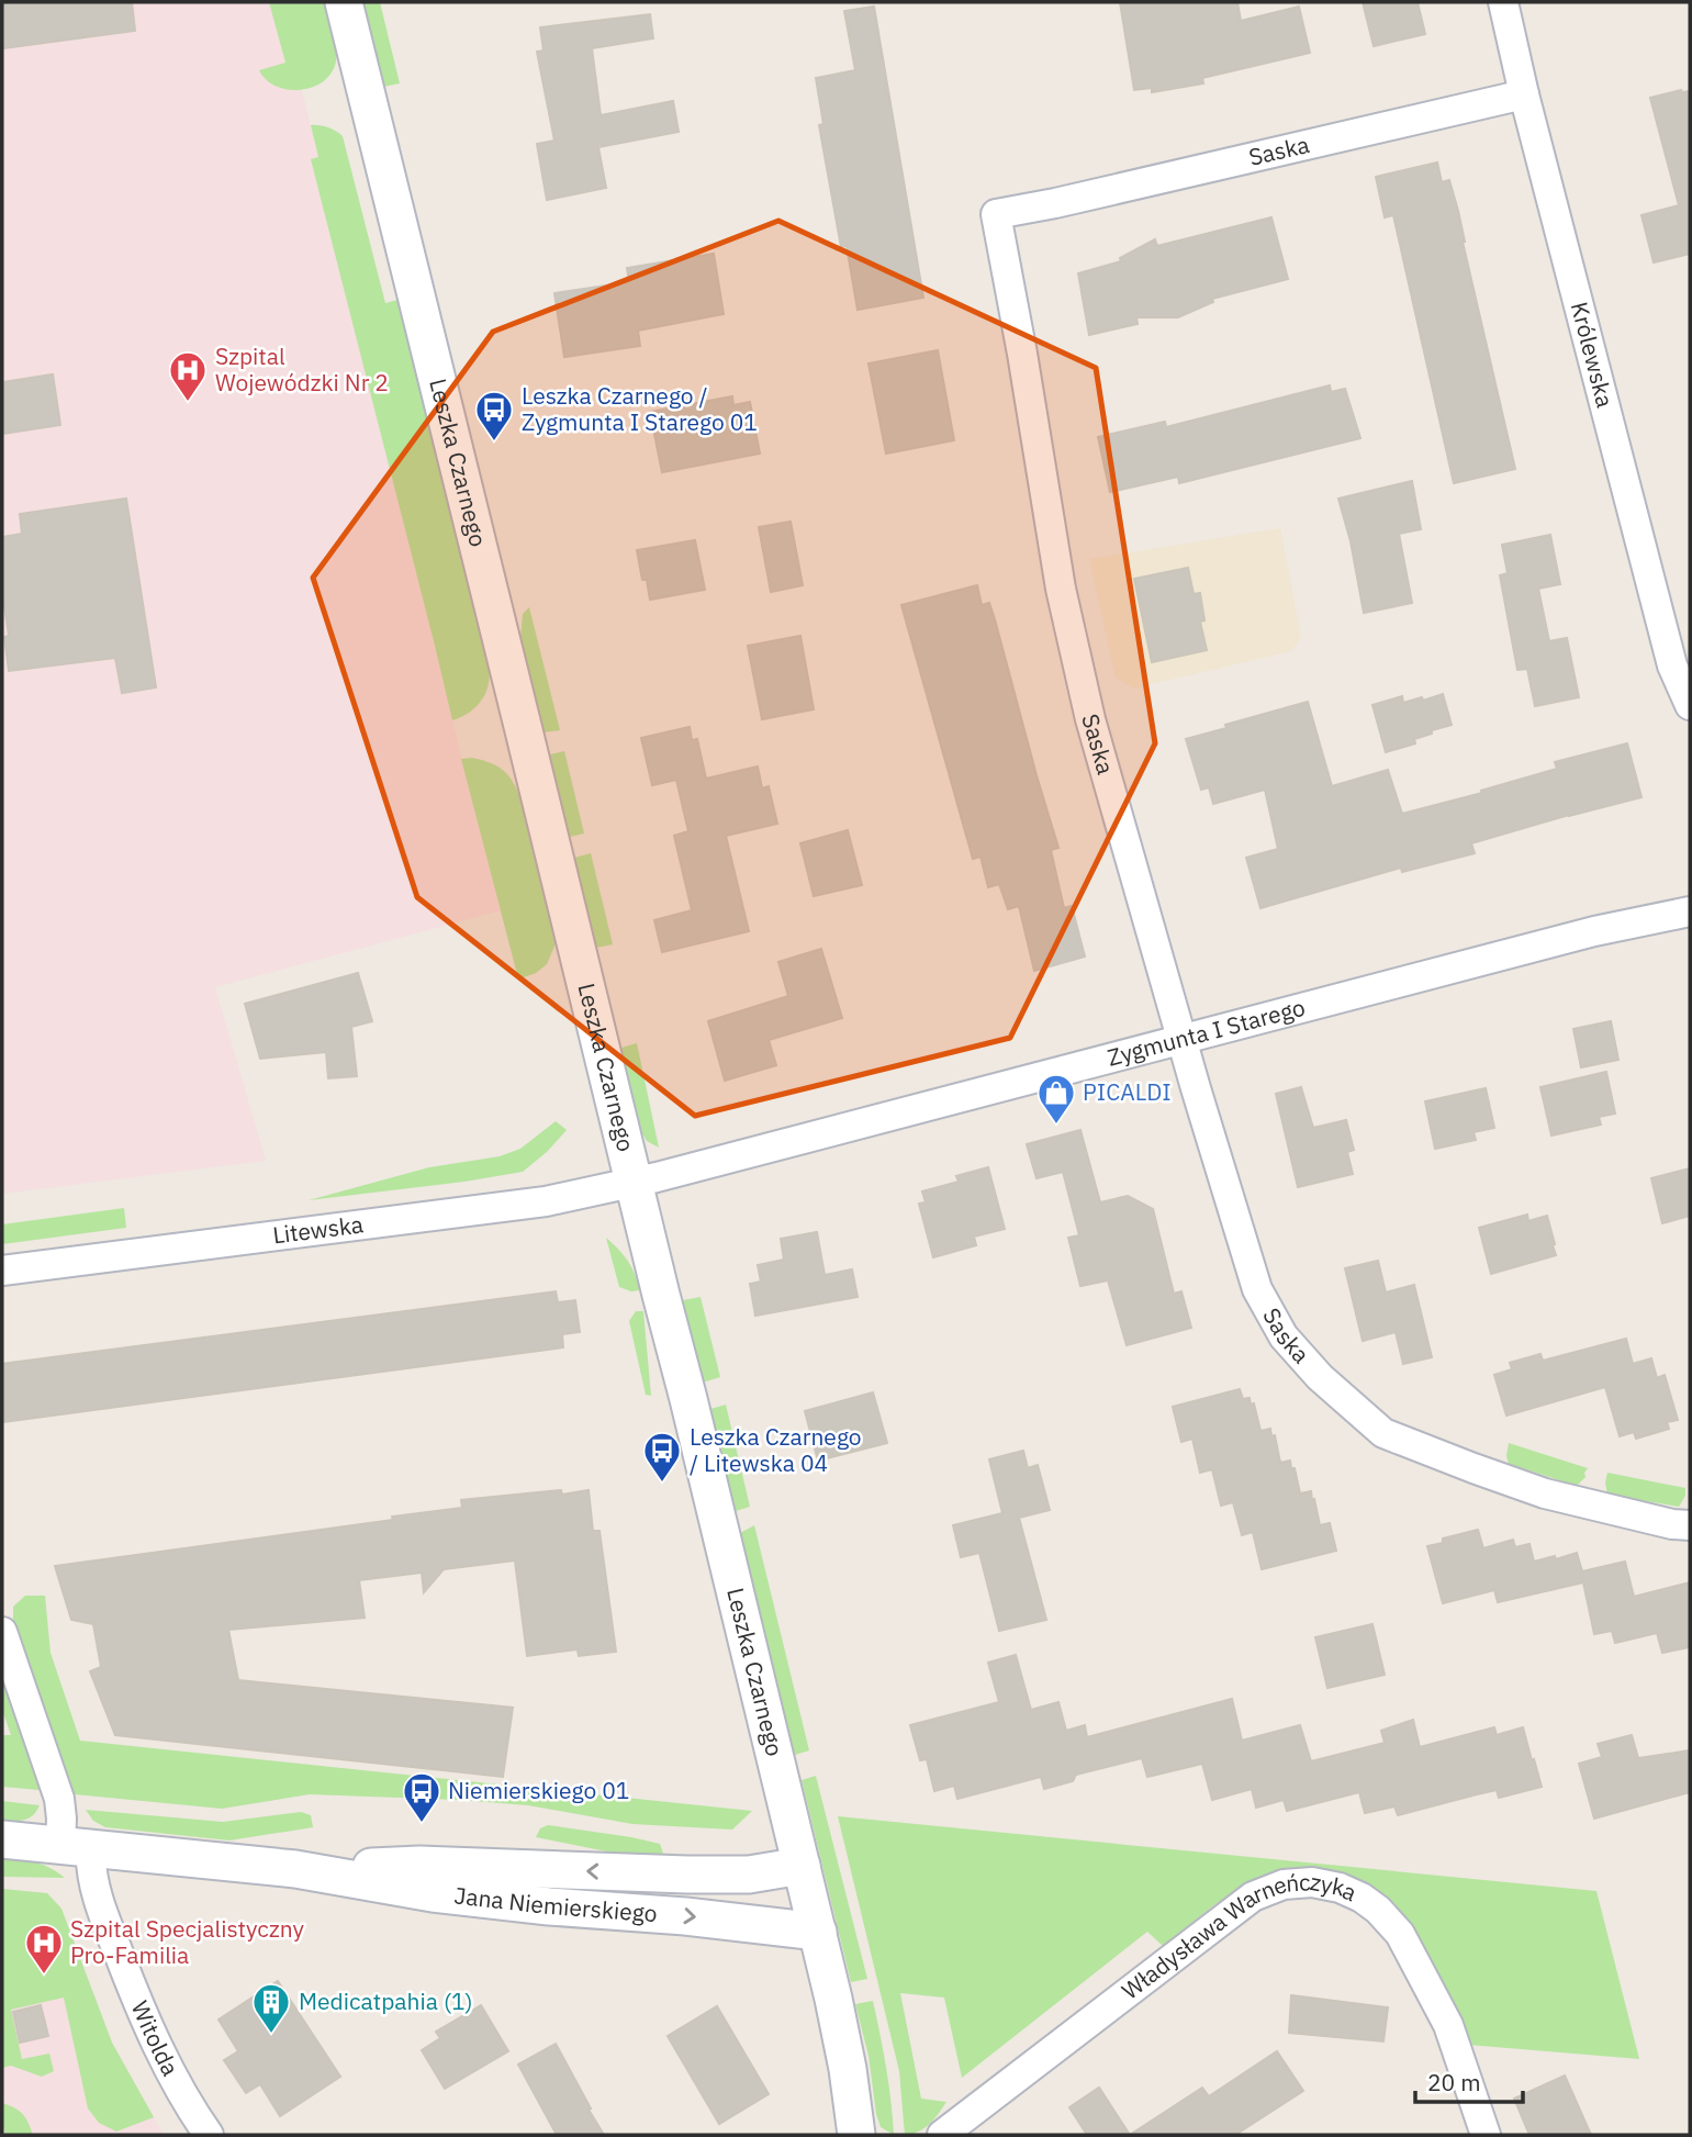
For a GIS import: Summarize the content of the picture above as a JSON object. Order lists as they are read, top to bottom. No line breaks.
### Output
{"streets":{"street":["Saska","Królewska","Leszka Czarnego","Zygmunta I Starego","Litewska","Jana Niemierskiego","Władysława Warneńczyka","Witolda"]},"crossings":[["Saska","Królewska"],["Saska","Zygmunta I Starego"],["Leszka Czarnego","Zygmunta I Starego"],["Leszka Czarnego","Litewska"],["Leszka Czarnego","Jana Niemierskiego"],["Zygmunta I Starego","Litewska"],["Jana Niemierskiego","Witolda"]],"places":{"hospital":["Szpital Wojewódzki Nr 2","Szpital Specjalistyczny Pro-Familia"],"bus stop":["Leszka Czarnego / Zygmunta I Starego 01","Leszka Czarnego / Litewska 04","Niemierskiego 01"],"shop":["PICALDI"],"building":["Medicatpahia (1)"]},"scale_bar":"20 m"}
